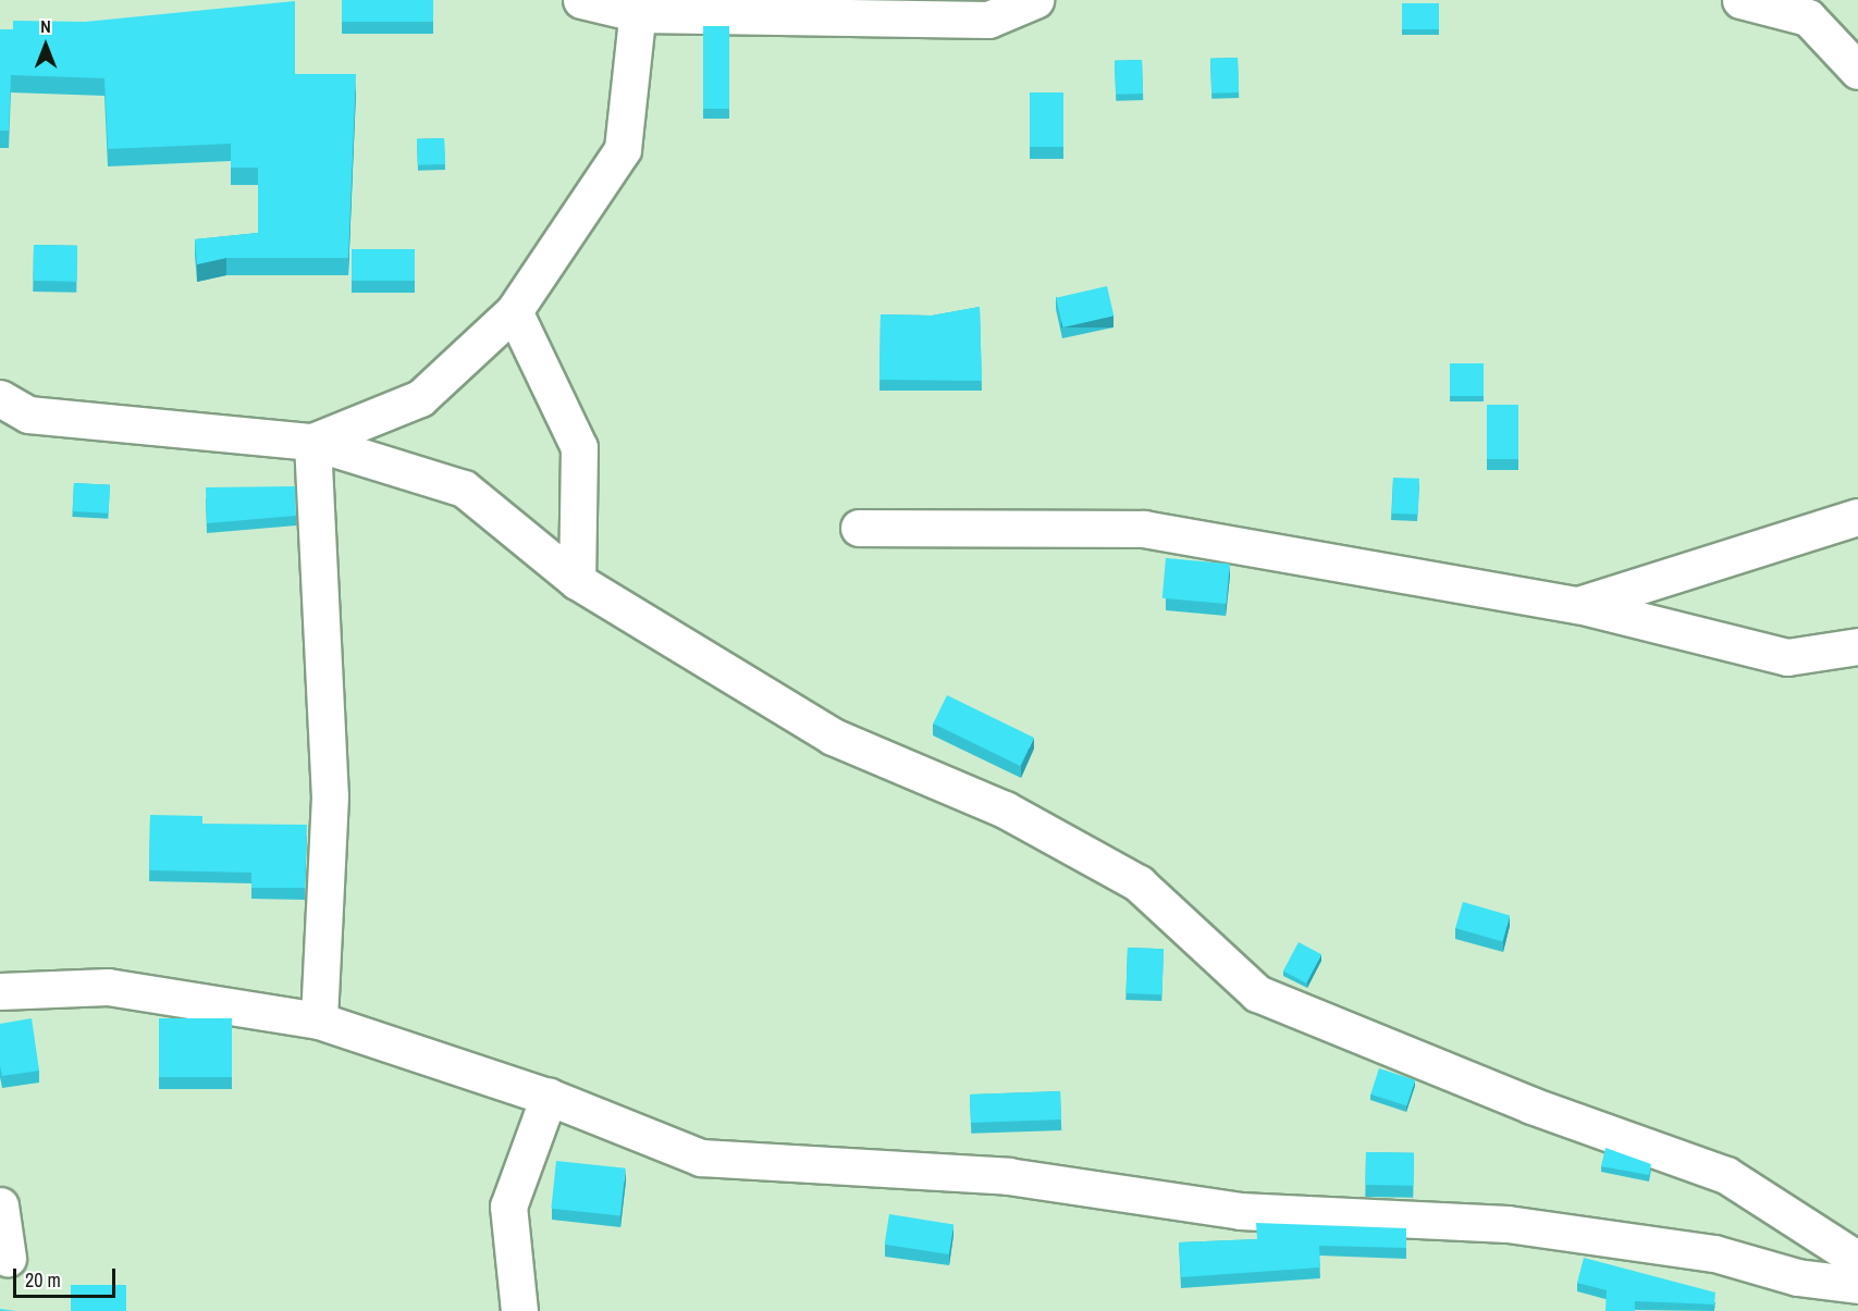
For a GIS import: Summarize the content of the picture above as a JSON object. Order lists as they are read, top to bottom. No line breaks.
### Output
{"scale_bar":"20 m","north":"top"}
